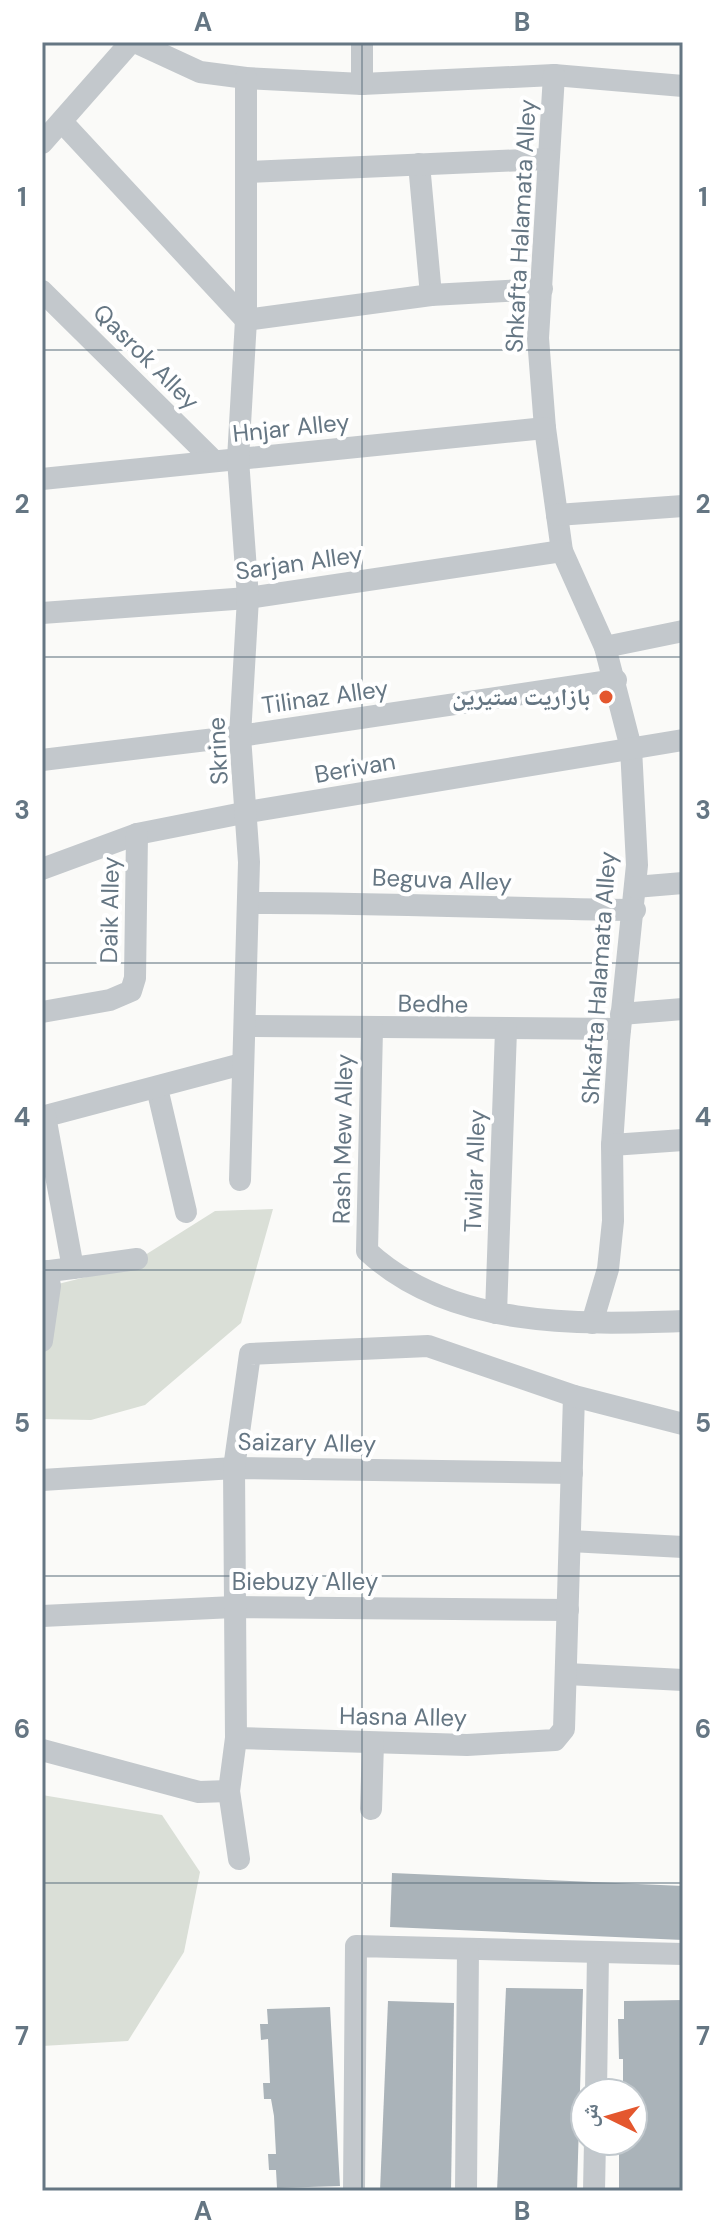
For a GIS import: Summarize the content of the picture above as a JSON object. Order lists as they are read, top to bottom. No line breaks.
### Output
{"streets":{"street":["Shkafta Halamata Alley","Qasrok Alley","Hnjar Alley","Sarjan Alley","Tilinaz Alley","Skrine","Berivan","Beguva Alley","Daik Alley","Bedhe","Rash Mew Alley","Twilar Alley","Saizary Alley","Biebuzy Alley","Hasna Alley"]},"crossings":[["Shkafta Halamata Alley","Hnjar Alley"],["Shkafta Halamata Alley","Sarjan Alley"],["Shkafta Halamata Alley","Tilinaz Alley"],["Shkafta Halamata Alley","Berivan"],["Shkafta Halamata Alley","Beguva Alley"],["Shkafta Halamata Alley","Bedhe"],["Qasrok Alley","Hnjar Alley"],["Hnjar Alley","Skrine"],["Sarjan Alley","Skrine"],["Tilinaz Alley","Skrine"],["Skrine","Berivan"],["Skrine","Beguva Alley"],["Skrine","Bedhe"],["Berivan","Daik Alley"],["Bedhe","Rash Mew Alley"],["Bedhe","Twilar Alley"],["Rash Mew Alley","Twilar Alley"]],"places":["بازاريت ستيرين"],"north":"left","grid":{"columns":["A","B"],"rows":["1","2","3","4","5","6","7"]}}
